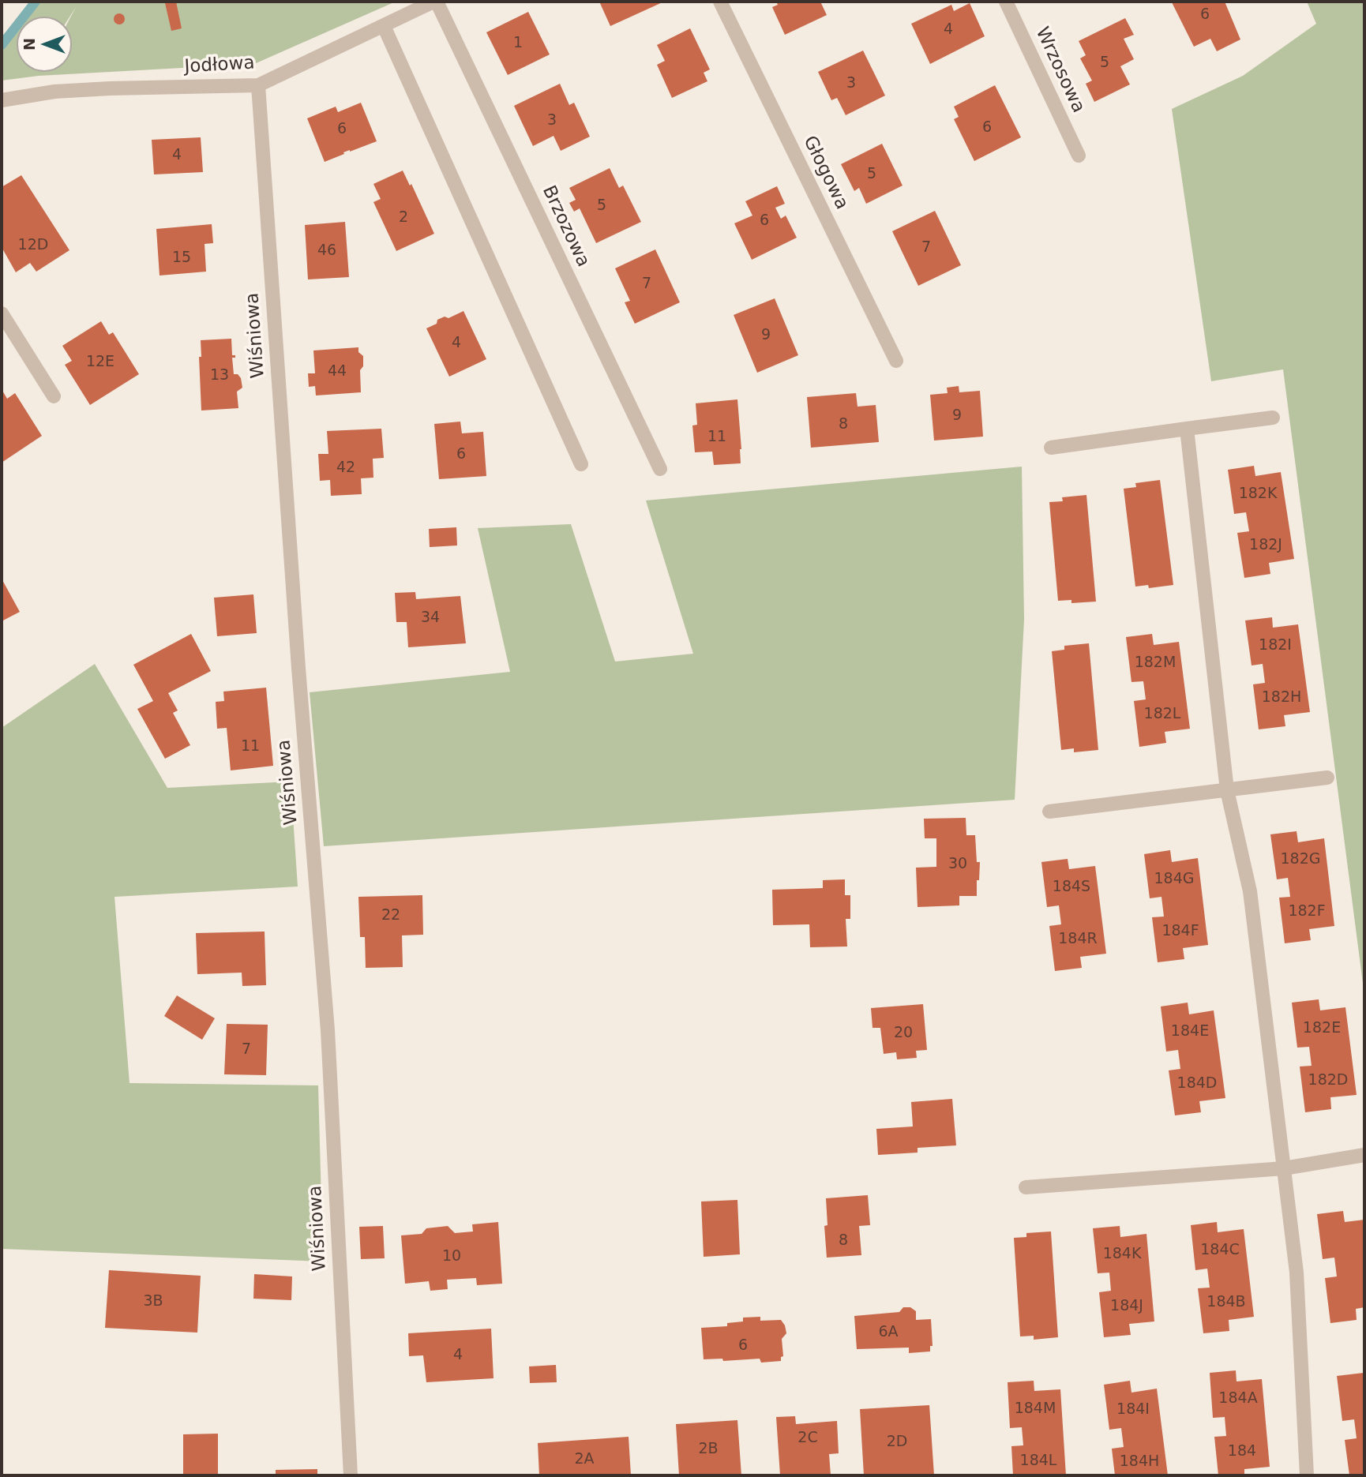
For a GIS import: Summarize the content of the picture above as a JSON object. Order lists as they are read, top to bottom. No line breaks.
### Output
{"streets":{"street":["Jodłowa","Wrzosowa","Głogowa","Brzozowa","Wiśniowa"]},"crossings":[["Jodłowa","Brzozowa"],["Jodłowa","Wiśniowa"]],"house_numbers":["6","4","1","5","3","3","6","6","4","5","5","2","6","12D","7","46","15","7","9","4","12E","44","13","9","8","11","6","42","182K","182J","34","182I","182M","182H","182L","11","182G","30","184G","184S","182F","22","184F","184R","182E","184E","20","7","182D","184D","8","184C","184K","10","3B","184B","184J","6A","6","4","184A","184M","184I","2C","2D","2B","184","2A","184L","184H"],"north":"left"}
